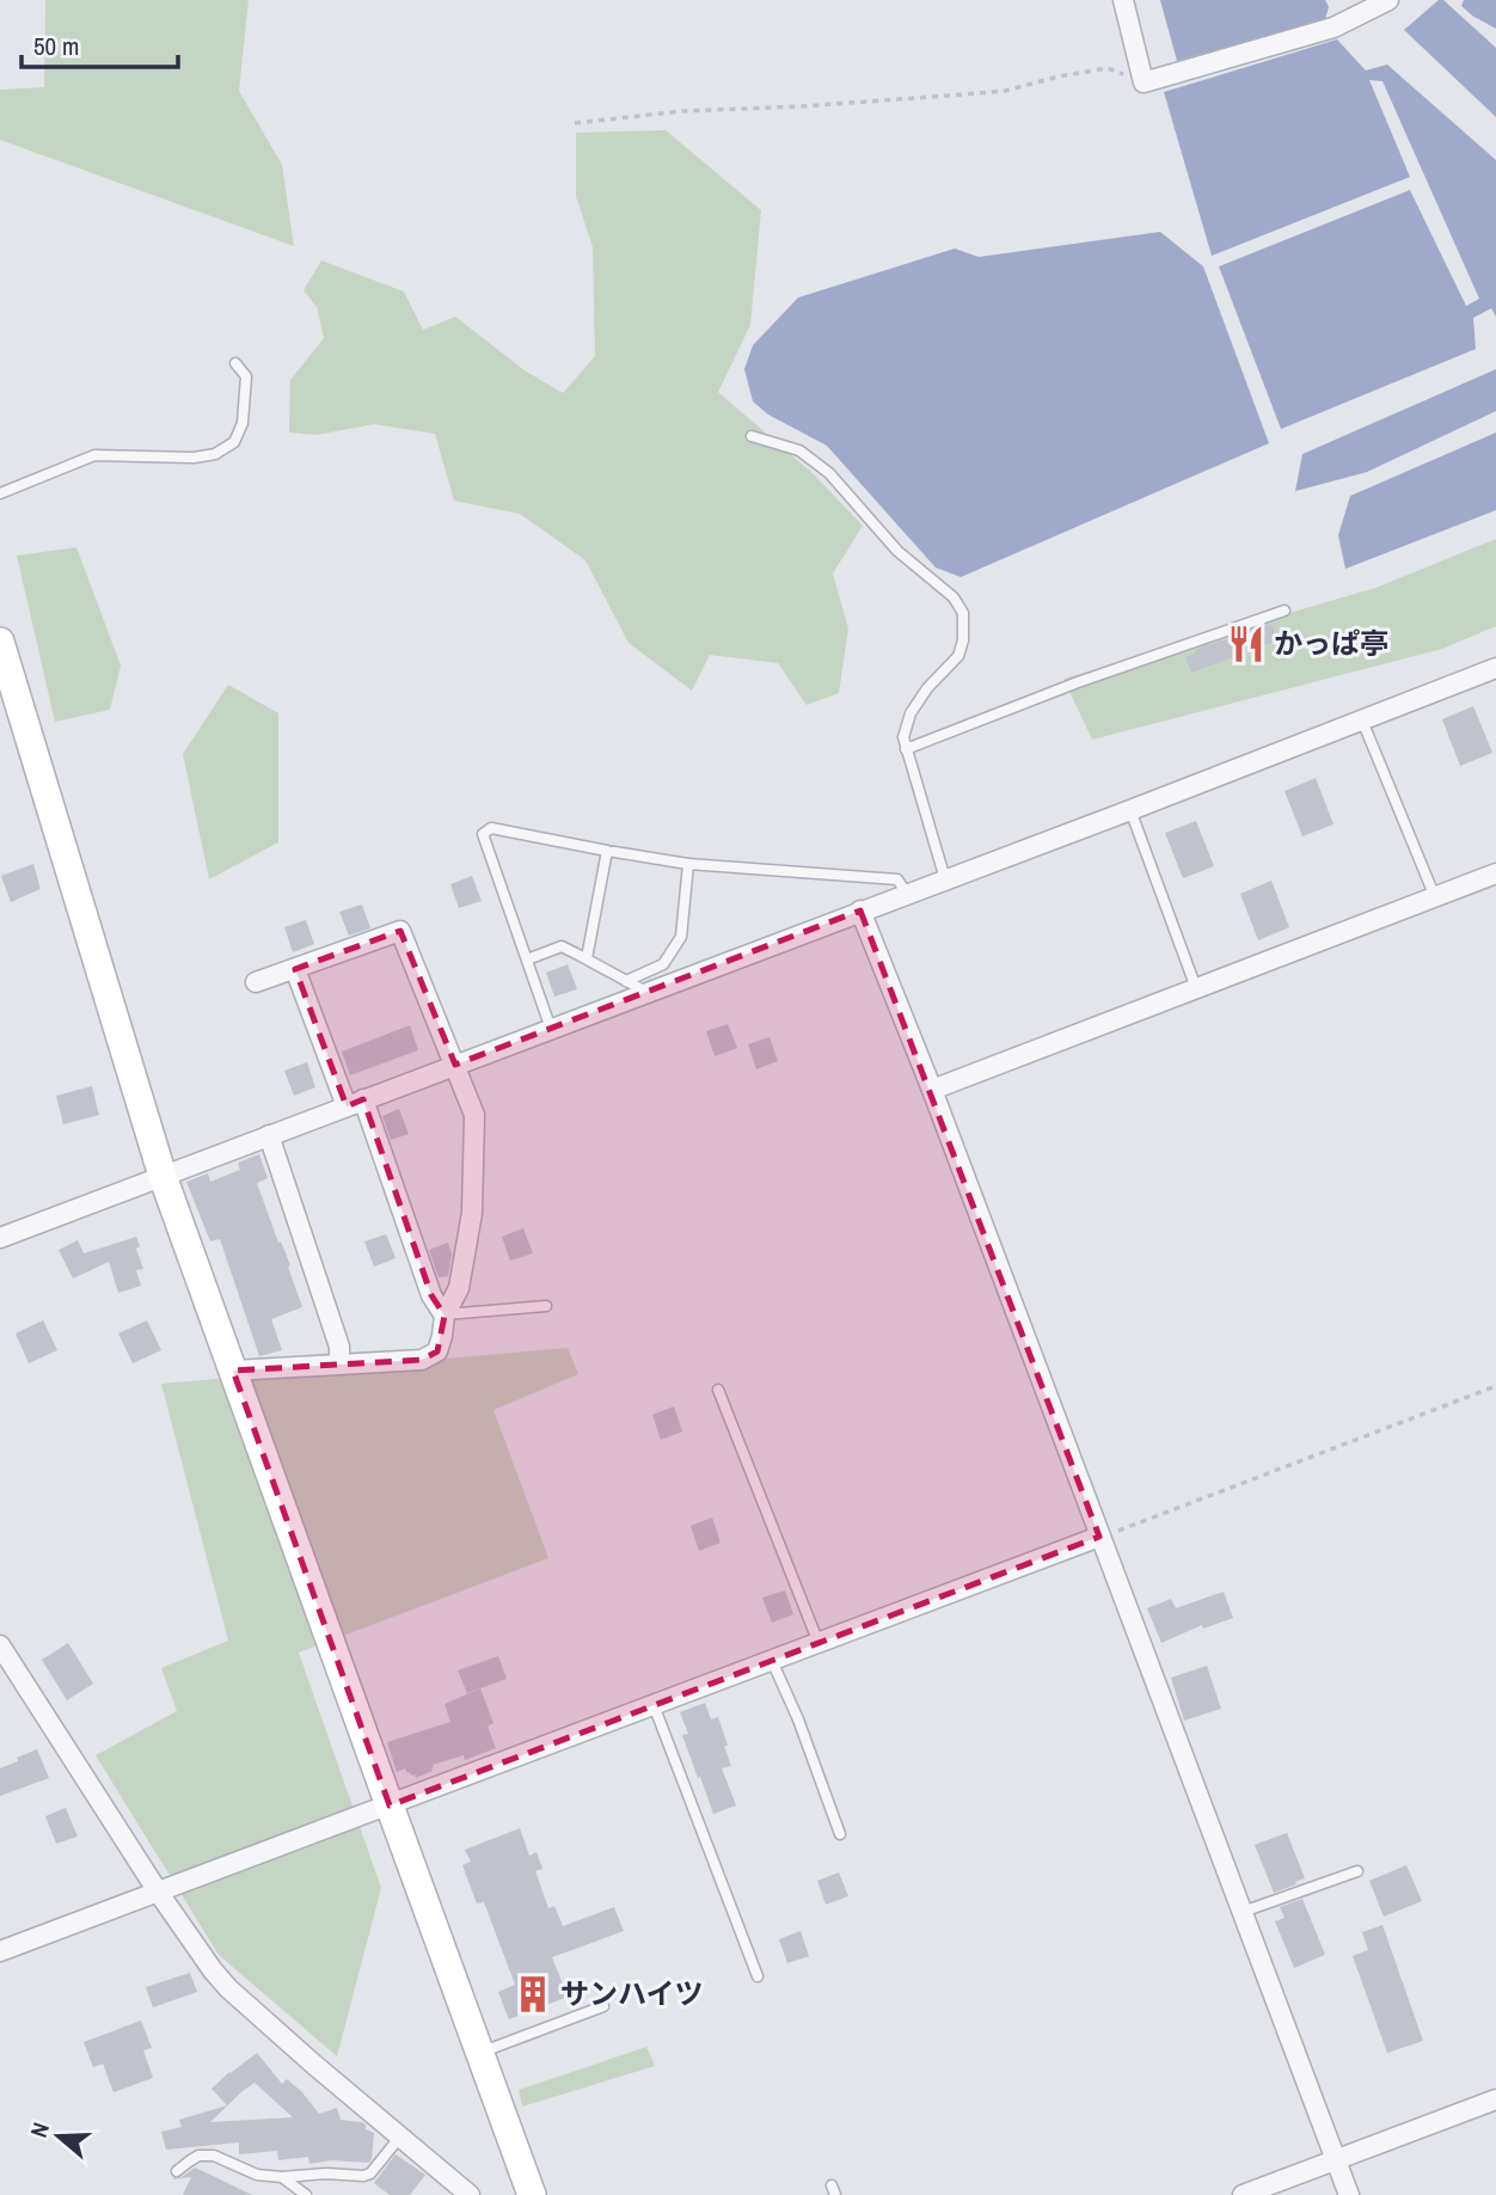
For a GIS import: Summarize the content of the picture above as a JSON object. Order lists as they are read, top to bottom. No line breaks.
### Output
{"places":{"restaurant":["かっぱ亭"],"building":["サンハイツ"]},"scale_bar":"50 m","north":"left"}
